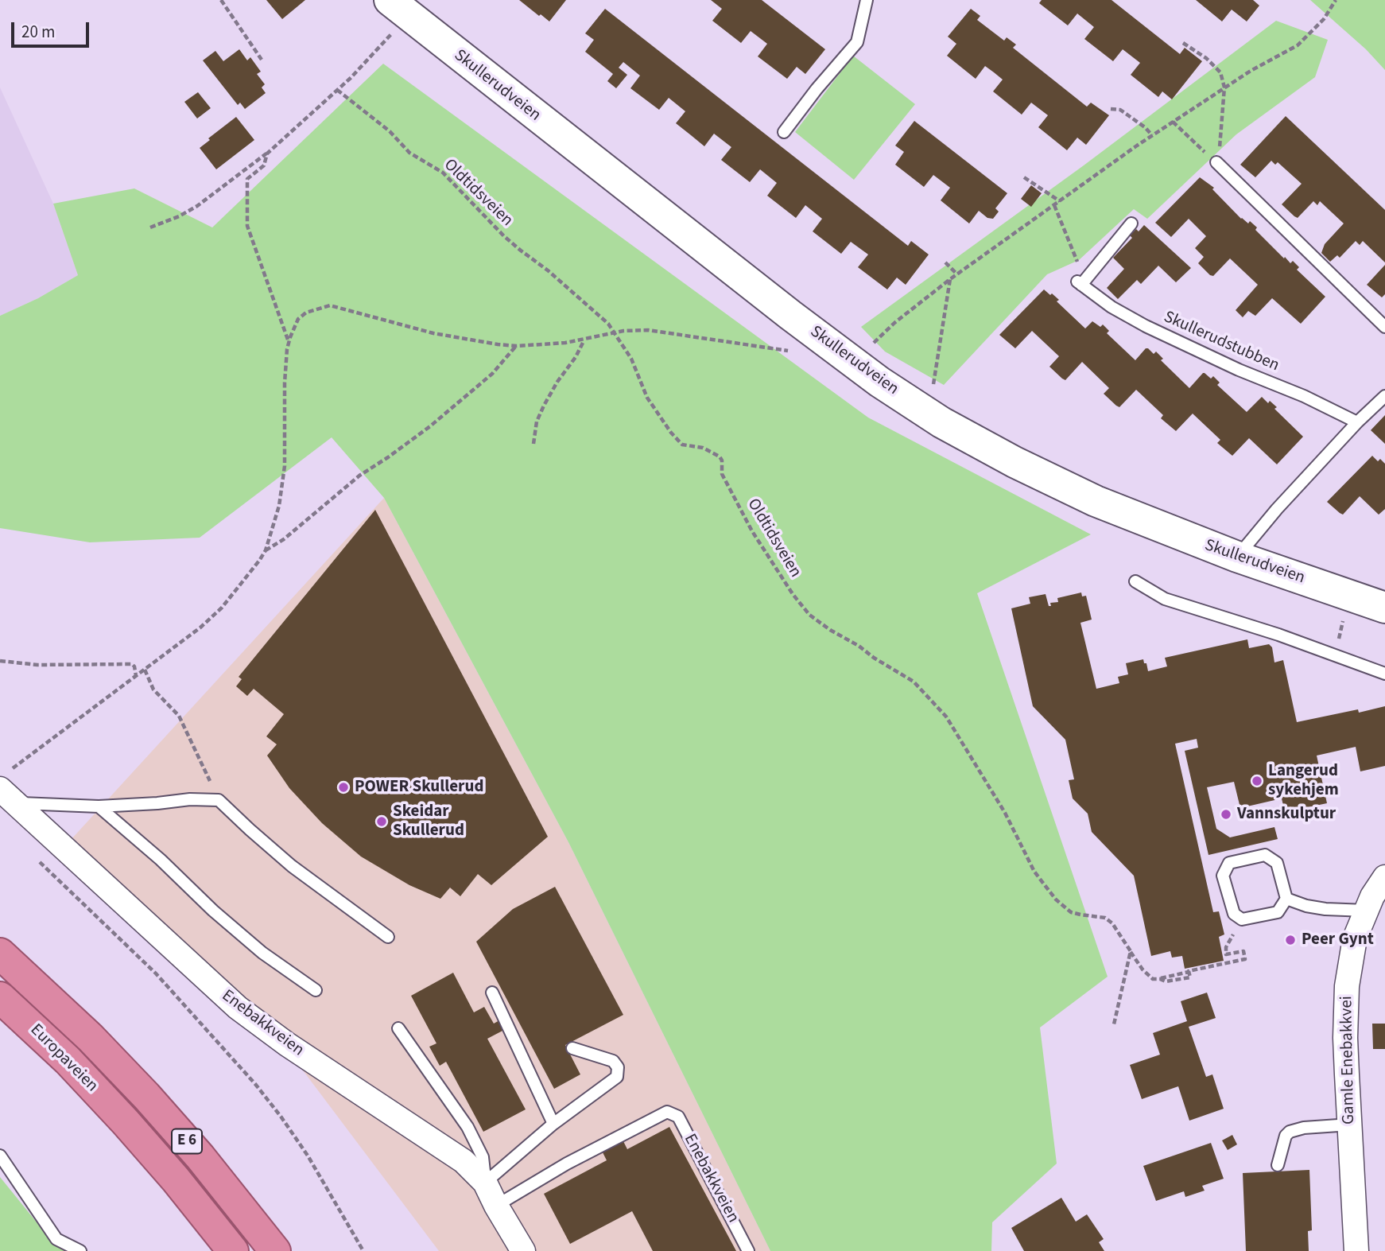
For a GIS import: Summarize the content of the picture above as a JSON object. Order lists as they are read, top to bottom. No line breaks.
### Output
{"streets":{"highway":["Europaveien","E 6"],"main road":["Skullerudveien"],"street":["Enebakkveien","Gamle Enebakkvei"],"lane":["Skullerudstubben"],"path":["Oldtidsveien"]},"places":["Langerud sykehjem","POWER Skullerud","Vannskulptur","Skeidar Skullerud","Peer Gynt"],"scale_bar":"20 m"}
